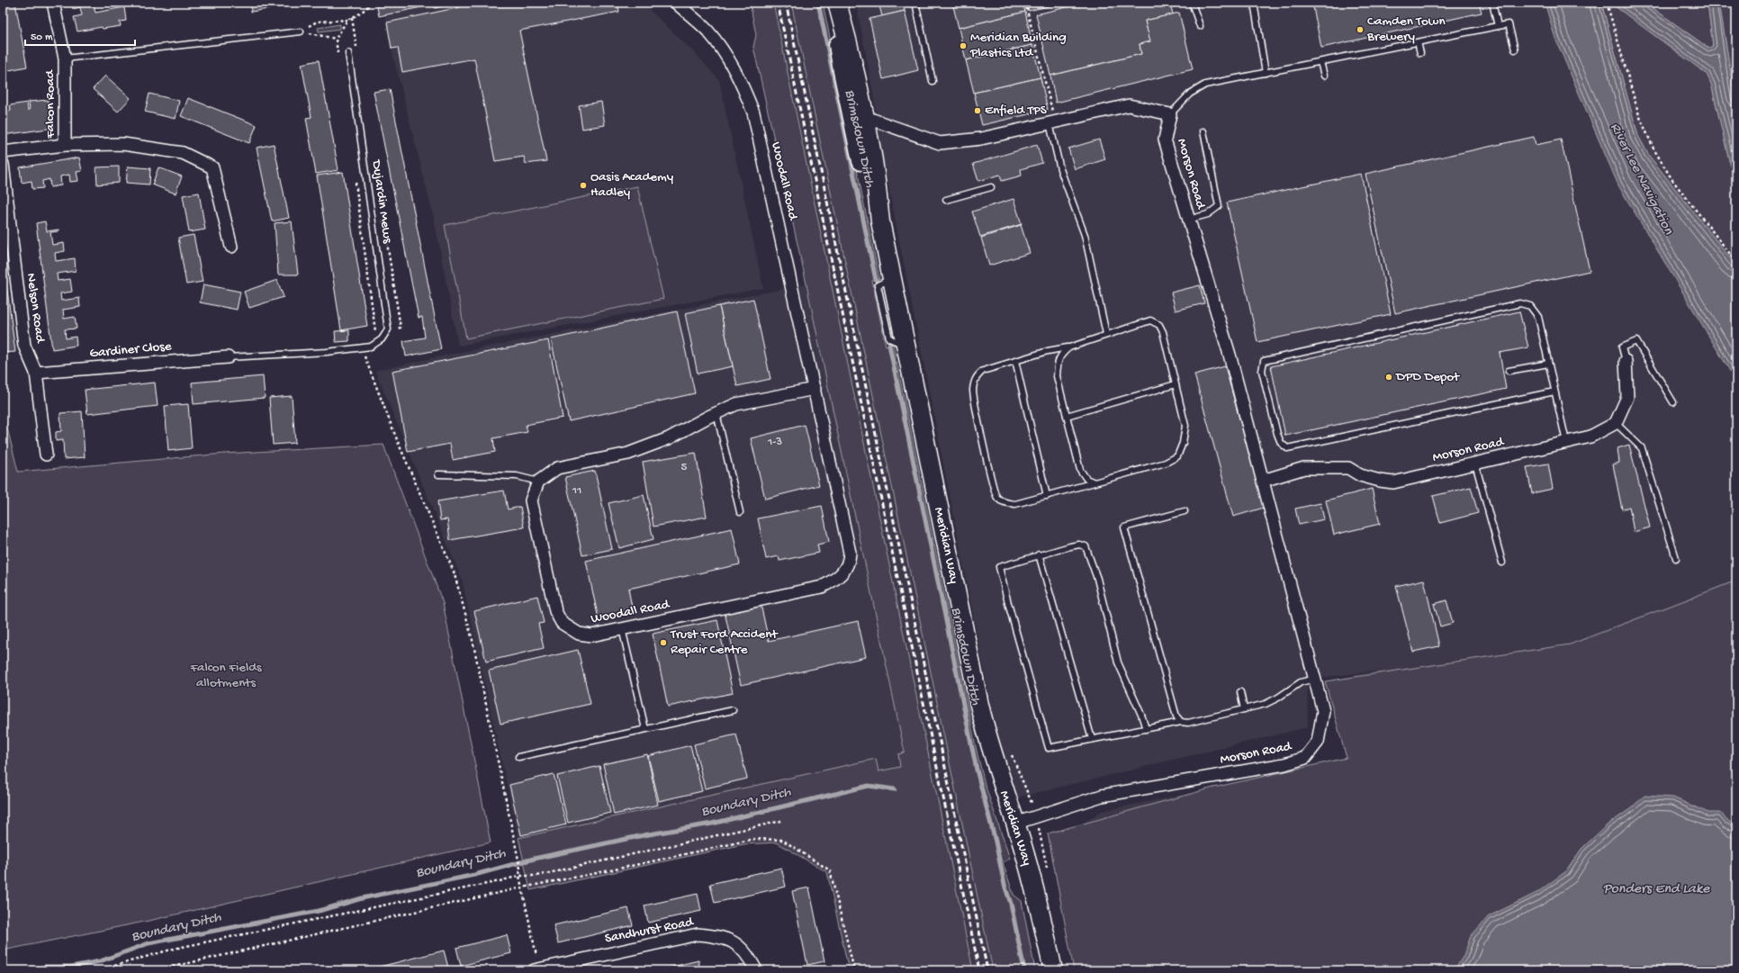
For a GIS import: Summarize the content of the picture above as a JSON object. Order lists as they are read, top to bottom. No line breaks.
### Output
{"streets":{"main road":["Meridian Way"],"street":["Falcon Road","Morson Road","Woodall Road","Nelson Road","Gardiner Close","Sandhurst Road"],"lane":["Dujardin Mews"]},"crossings":[["Morson Road","Meridian Way"],["Nelson Road","Gardiner Close"]],"water":["Brimsdown Ditch","River Lee Navigation","Boundary Ditch","Ponders End Lake"],"parks":["Falcon Fields allotments"],"places":["Camden Town Brewery","Meridian Building Plastics Ltd","Enfield TPS","Oasis Academy Hadley","DPD Depot","Trust Ford Accident Repair Centre"],"house_numbers":["1-3","5","11"],"scale_bar":"50 m"}
